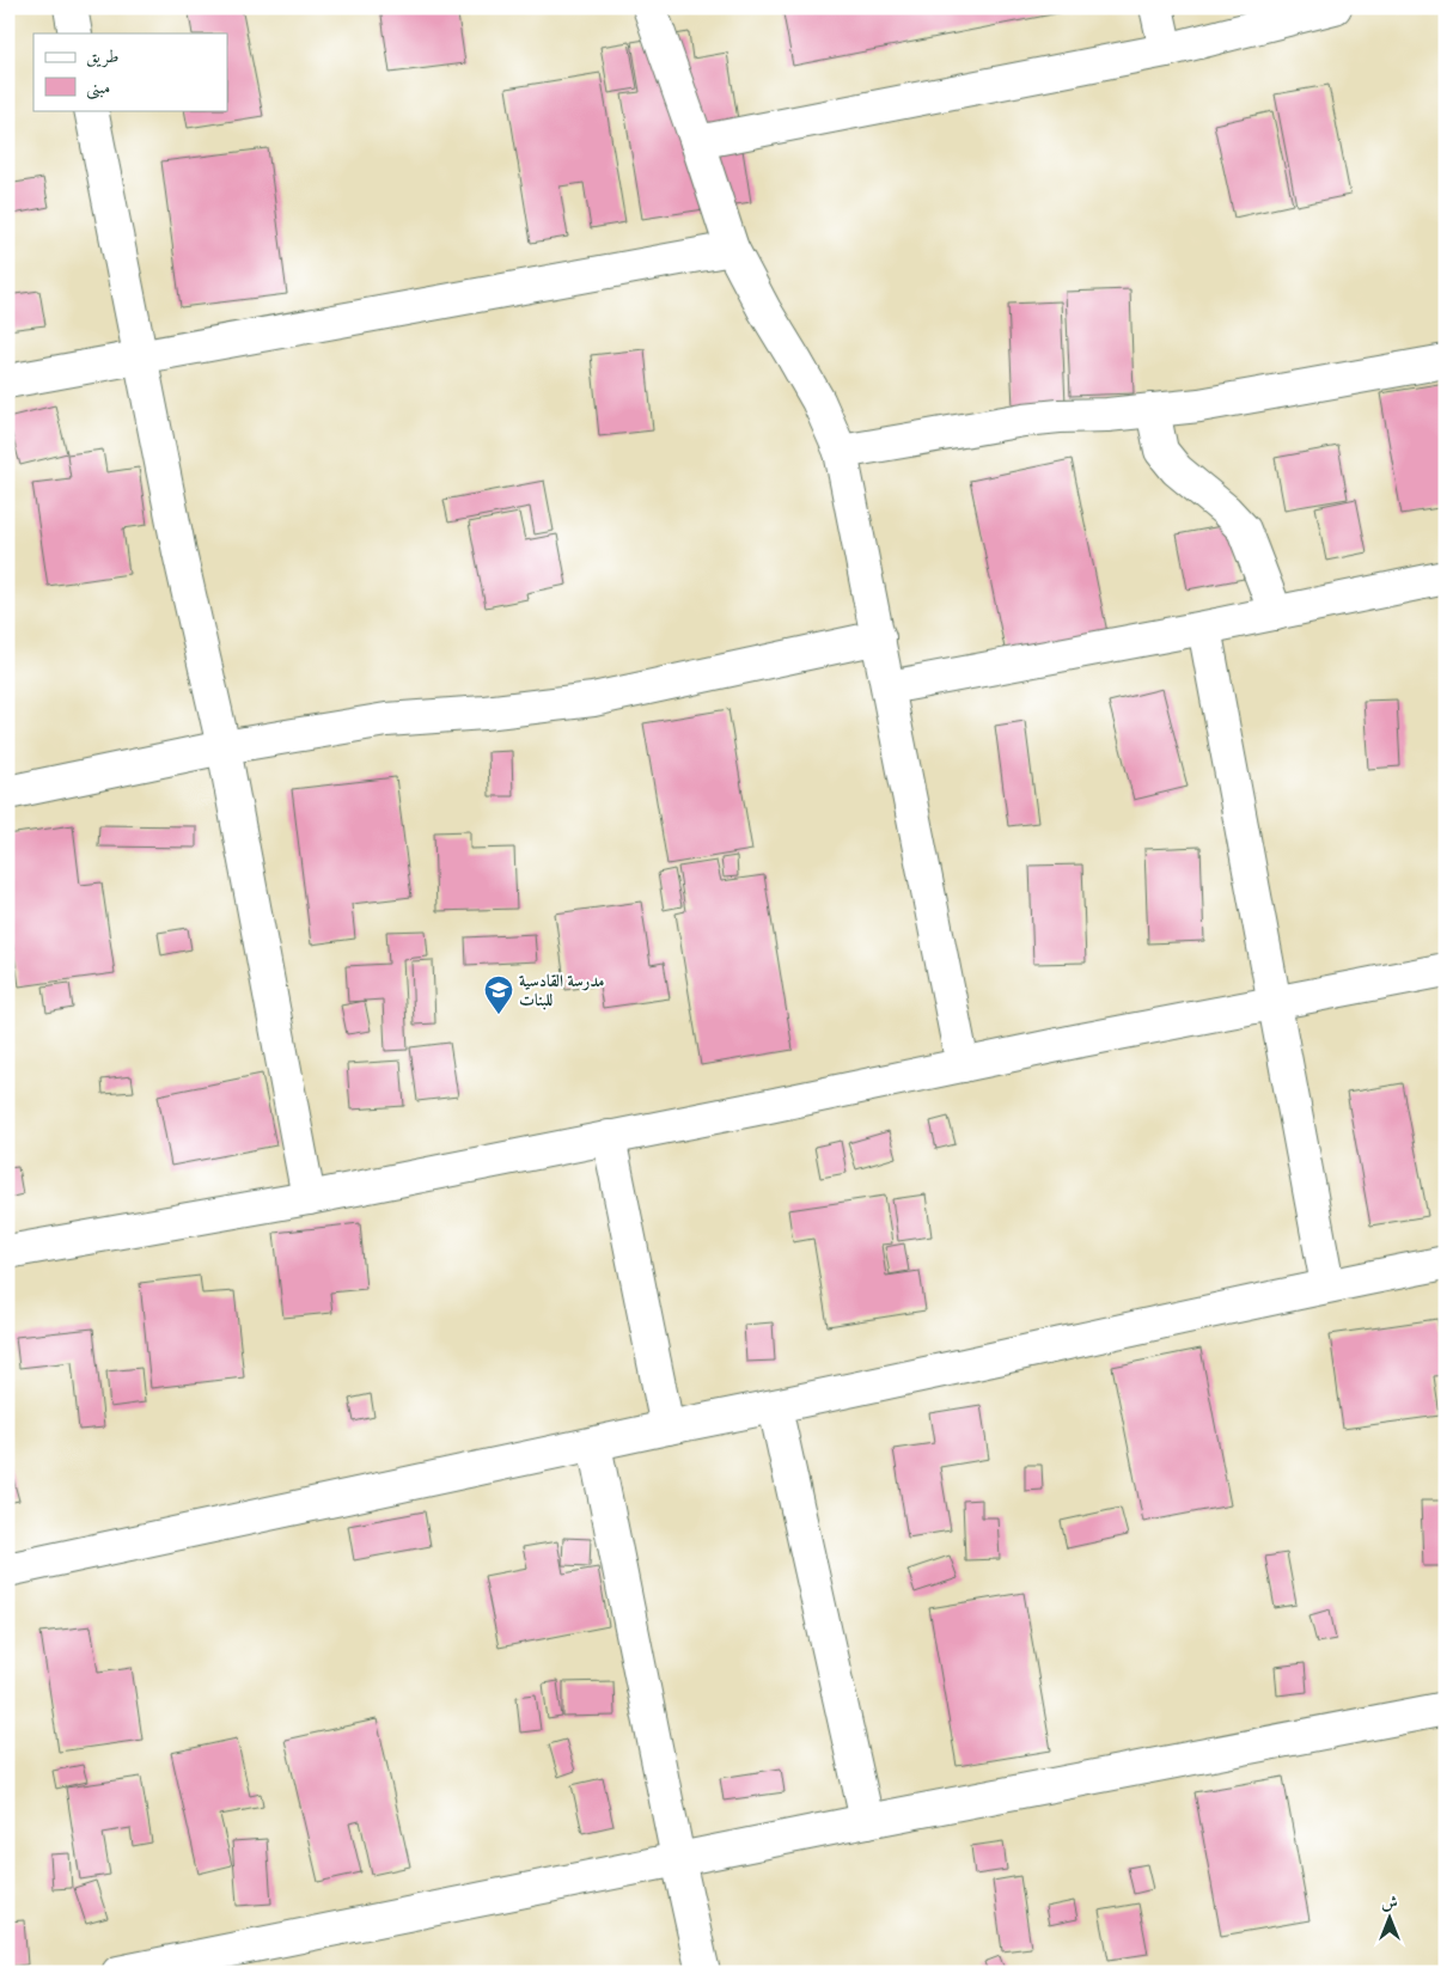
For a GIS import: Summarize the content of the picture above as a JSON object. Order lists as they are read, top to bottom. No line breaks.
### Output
{"places":{"school or university":["مدرسة القادسية للبنات"]},"legend":["طريق","مبنى"],"north":"top"}
